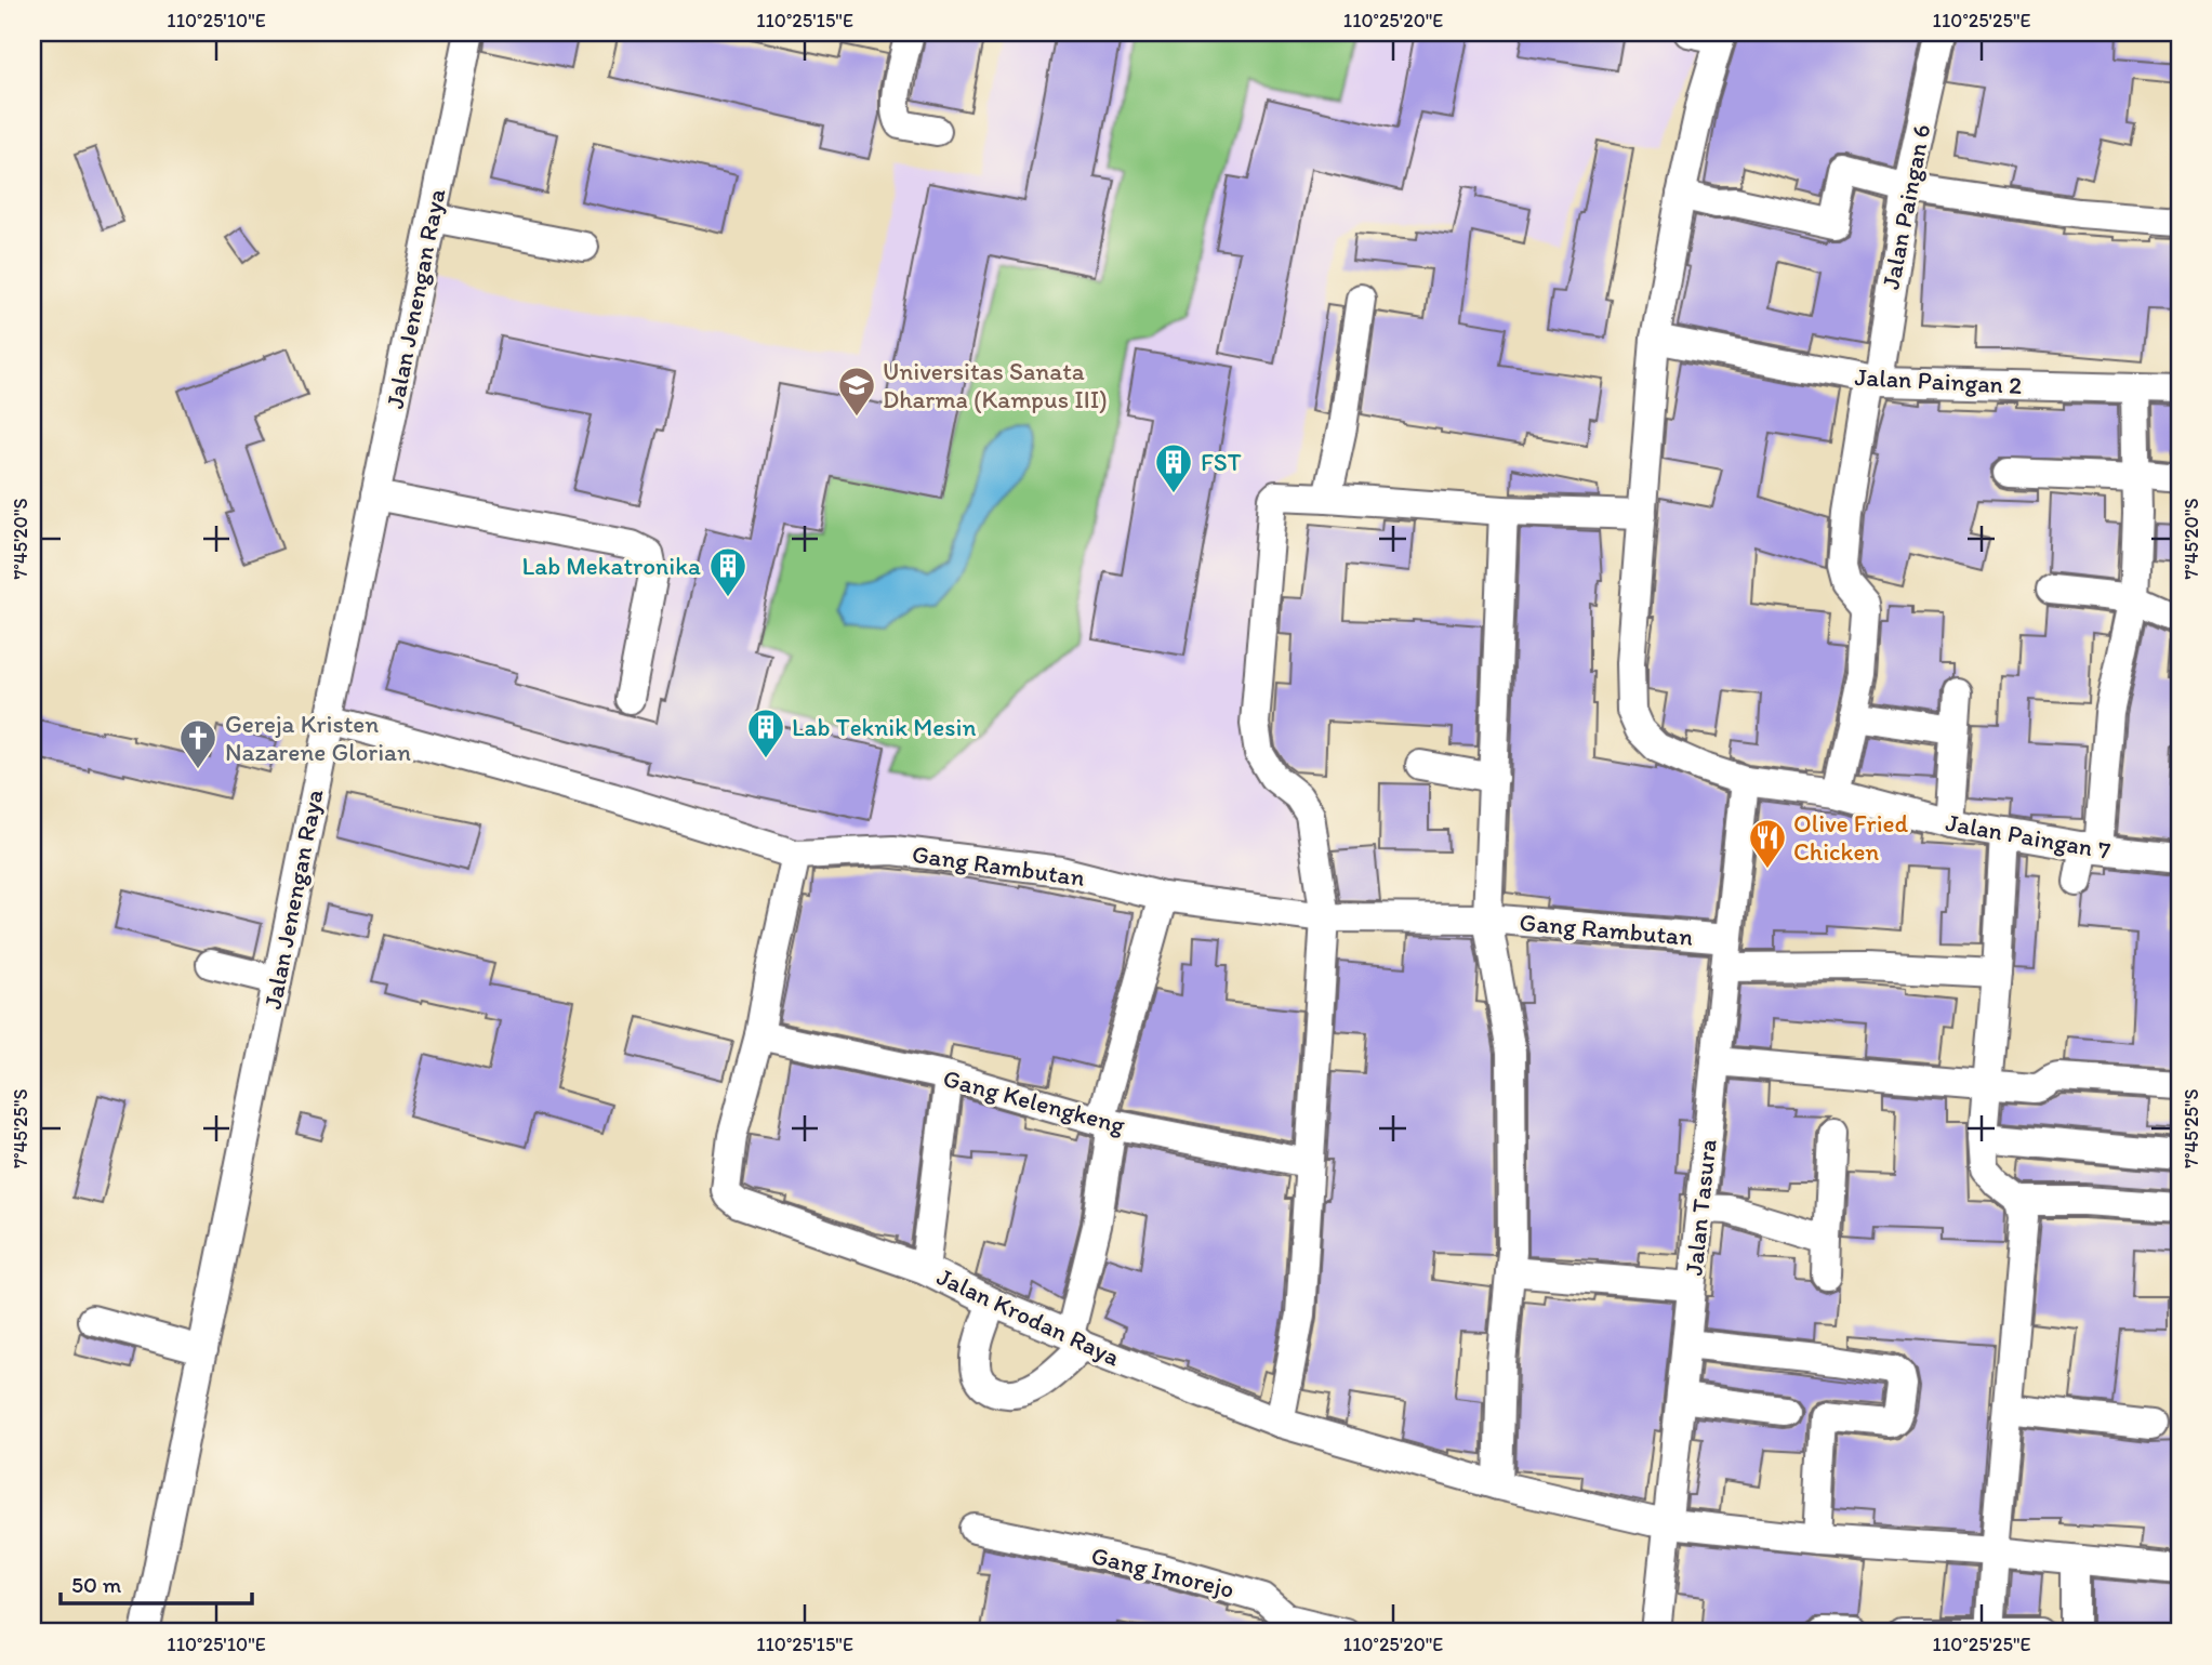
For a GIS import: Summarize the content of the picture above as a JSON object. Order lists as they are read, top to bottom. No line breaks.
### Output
{"streets":{"street":["Jalan Paingan 6","Jalan Jenengan Raya","Jalan Paingan 2","Jalan Paingan 7","Gang Rambutan","Gang Kelengkeng","Jalan Tasura","Jalan Krodan Raya","Gang Imorejo"]},"crossings":[["Jalan Paingan 6","Jalan Paingan 2"],["Jalan Paingan 6","Jalan Paingan 7"],["Jalan Jenengan Raya","Gang Rambutan"],["Jalan Paingan 2","Jalan Paingan 7"],["Jalan Paingan 7","Jalan Tasura"],["Gang Rambutan","Jalan Tasura"],["Gang Rambutan","Jalan Krodan Raya"],["Gang Kelengkeng","Jalan Krodan Raya"],["Jalan Tasura","Jalan Krodan Raya"]],"places":{"school or university":["Universitas Sanata Dharma (Kampus III)"],"building":["FST","Lab Mekatronika","Lab Teknik Mesin"],"church":["Gereja Kristen Nazarene Glorian"],"restaurant":["Olive Fried Chicken"]},"scale_bar":"50 m","coordinates":["110°25'10\"E","110°25'15\"E","110°25'20\"E","110°25'25\"E","7°45'20\"S","7°45'25\"S"]}
